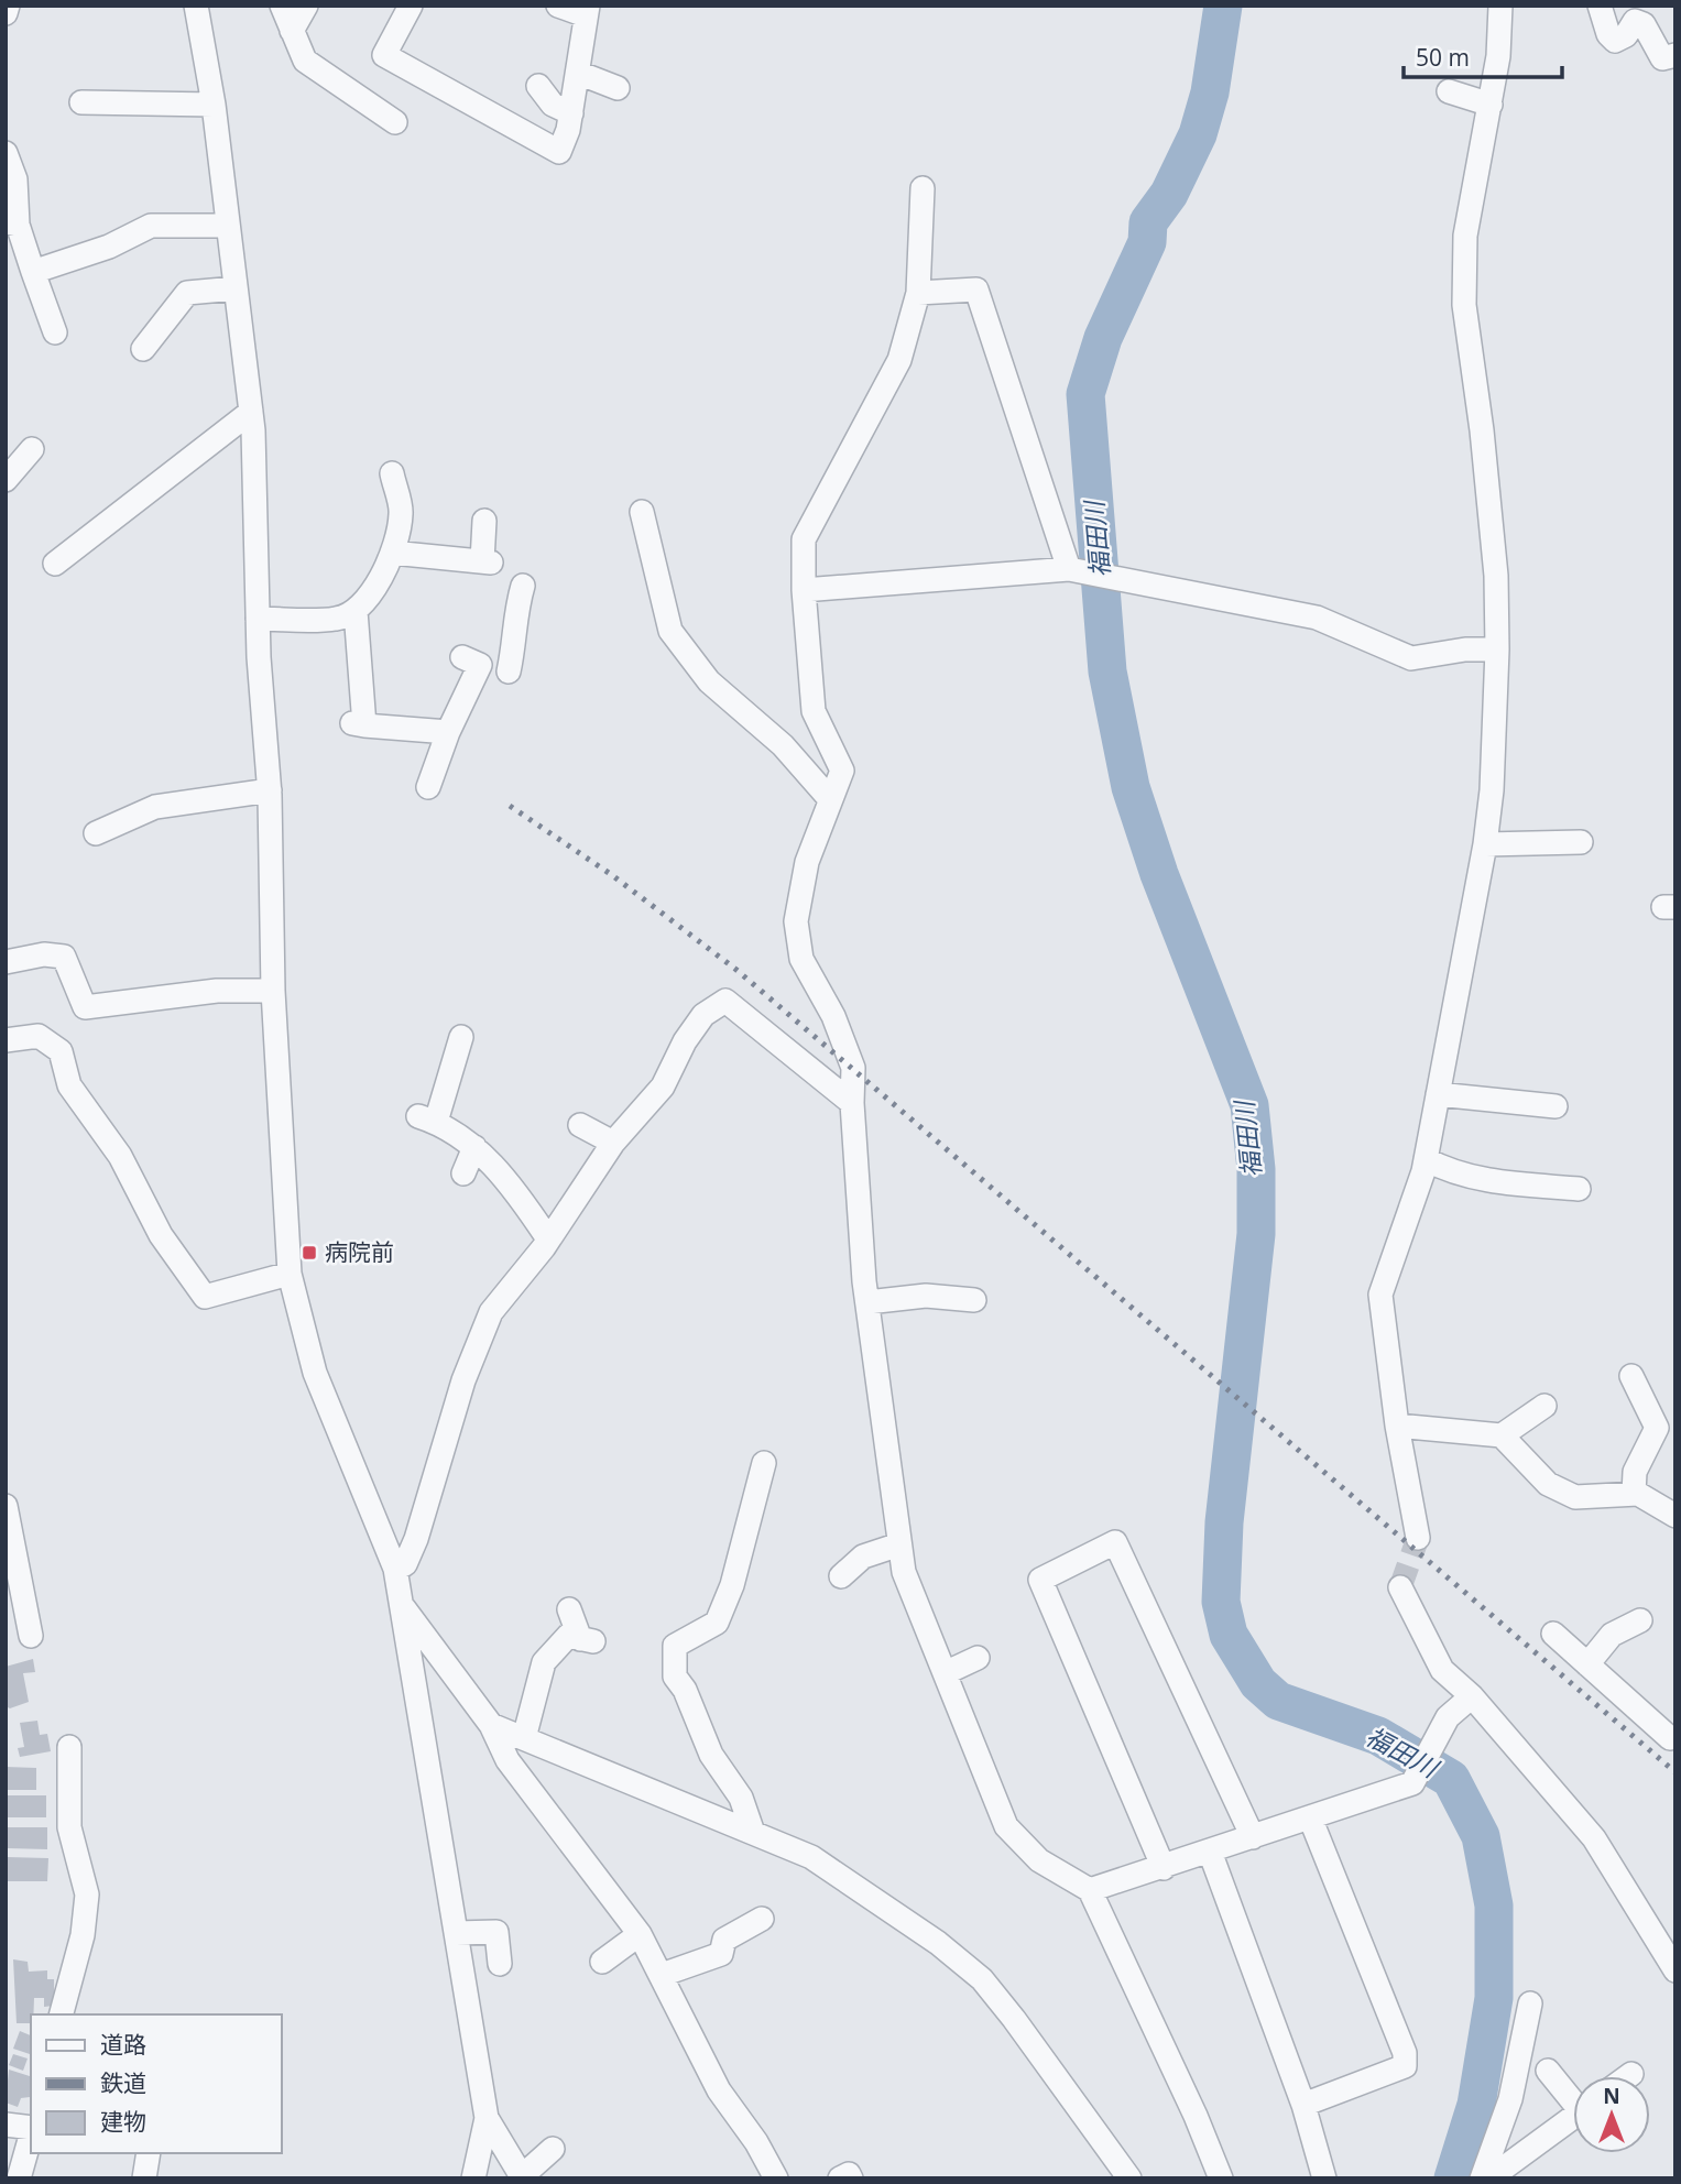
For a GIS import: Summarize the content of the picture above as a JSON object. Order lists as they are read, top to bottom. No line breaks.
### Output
{"water":["福田川"],"places":{"transit":["病院前"]},"legend":["道路","鉄道","建物"],"scale_bar":"50 m","north":"top"}
